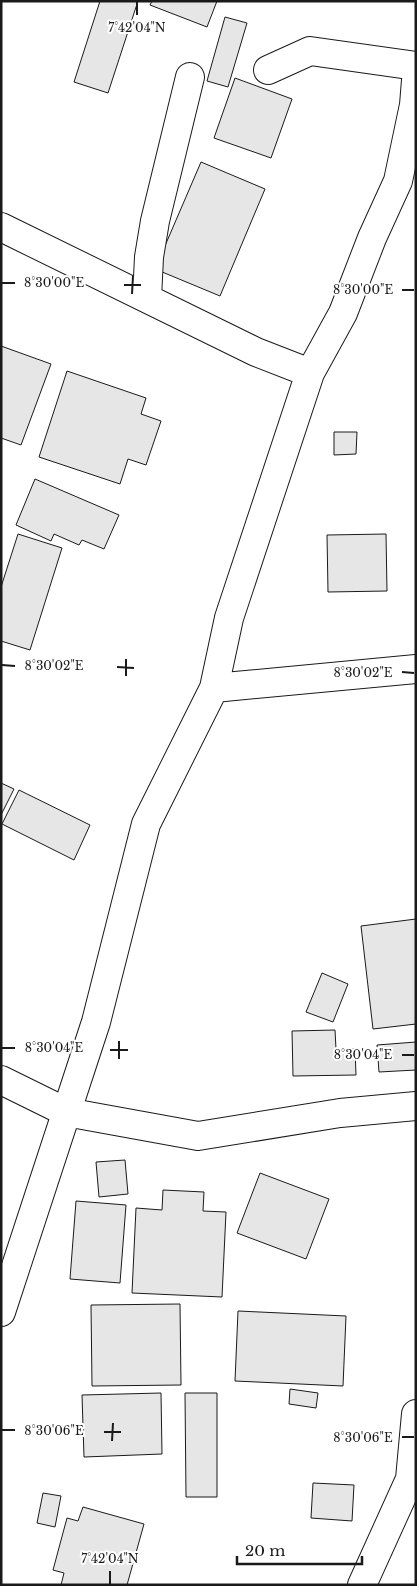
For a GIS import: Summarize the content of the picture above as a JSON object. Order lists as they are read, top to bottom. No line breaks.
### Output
{"scale_bar":"20 m","coordinates":["7°42'04\"N","8°30'00\"E","8°30'02\"E","8°30'04\"E","8°30'06\"E"]}
